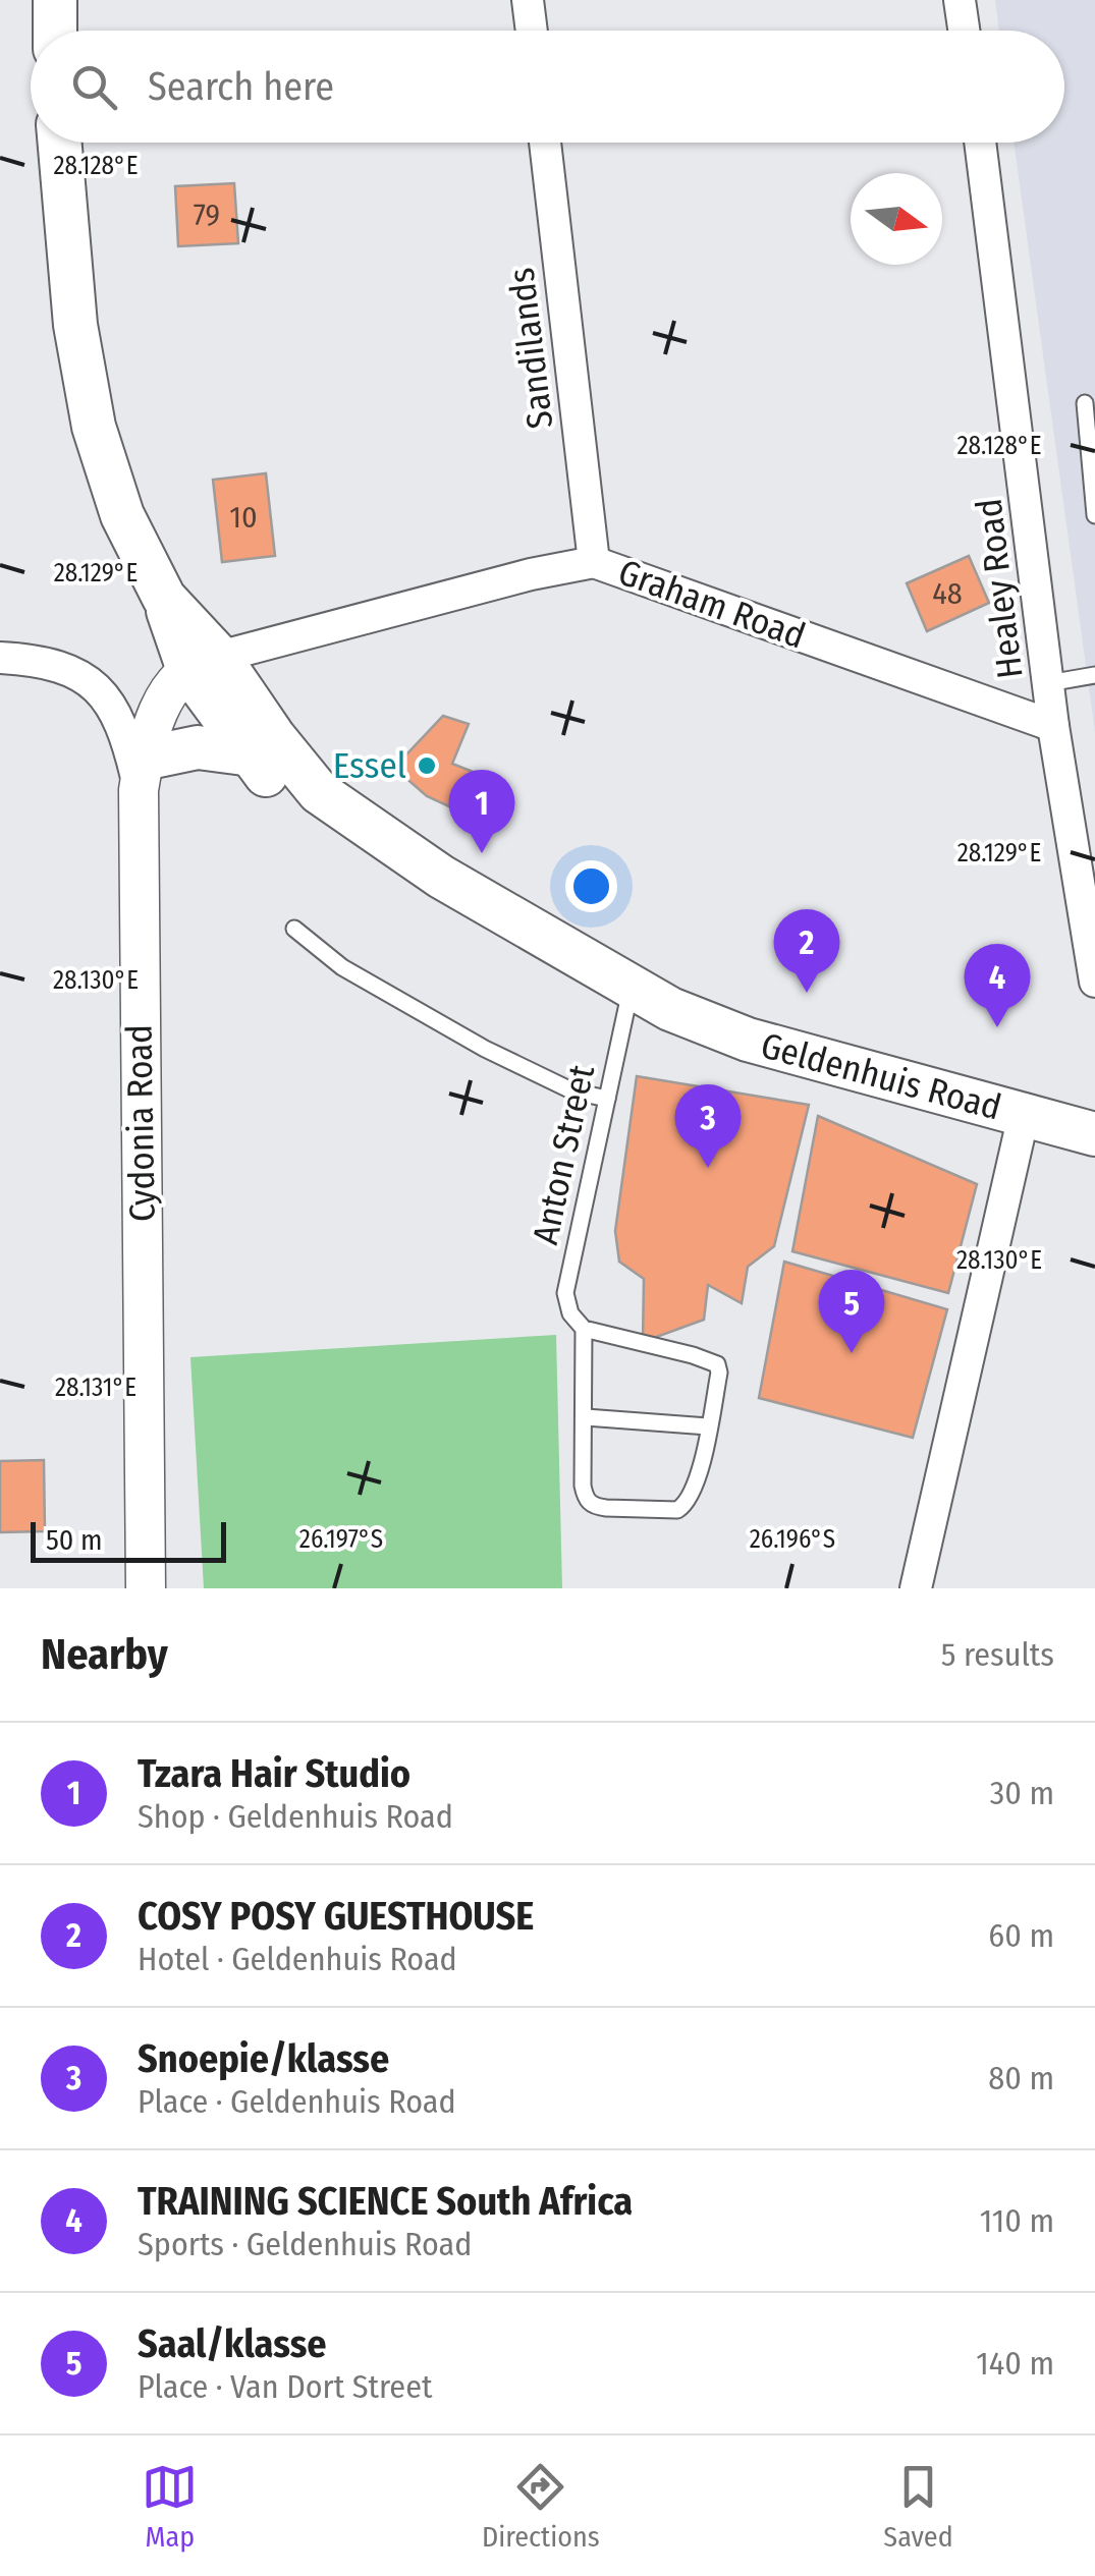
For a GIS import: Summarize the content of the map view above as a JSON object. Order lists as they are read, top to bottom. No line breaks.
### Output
{"streets":{"main road":["Geldenhuis Road"],"street":["Sandilands","Healey Road","Graham Road","Cydonia Road"],"lane":["Anton Street"]},"crossings":[["Sandilands","Graham Road"],["Healey Road","Graham Road"],["Graham Road","Geldenhuis Road"],["Graham Road","Cydonia Road"],["Geldenhuis Road","Cydonia Road"],["Geldenhuis Road","Anton Street"]],"places":["Essel"],"house_numbers":["79","10","48"],"scale_bar":"50 m","north":"right","page":{"search":"Search here","pins":["1","2","4","3","5"],"scale":"50 m","heading":["Nearby","5 results"],"list":[{"mark":"1","name":"Tzara Hair Studio","note":"Shop · Geldenhuis Road","value":"30 m"},{"mark":"2","name":"COSY POSY GUESTHOUSE","note":"Hotel · Geldenhuis Road","value":"60 m"},{"mark":"3","name":"Snoepie/klasse","note":"Place · Geldenhuis Road","value":"80 m"},{"mark":"4","name":"TRAINING SCIENCE South Africa","note":"Sports · Geldenhuis Road","value":"110 m"},{"mark":"5","name":"Saal/klasse","note":"Place · Van Dort Street","value":"140 m"}],"nav":["Map","Directions","Saved"]},"coordinates":["28.128°E","28.129°E","28.130°E","28.131°E","26.197°S","26.196°S"]}
